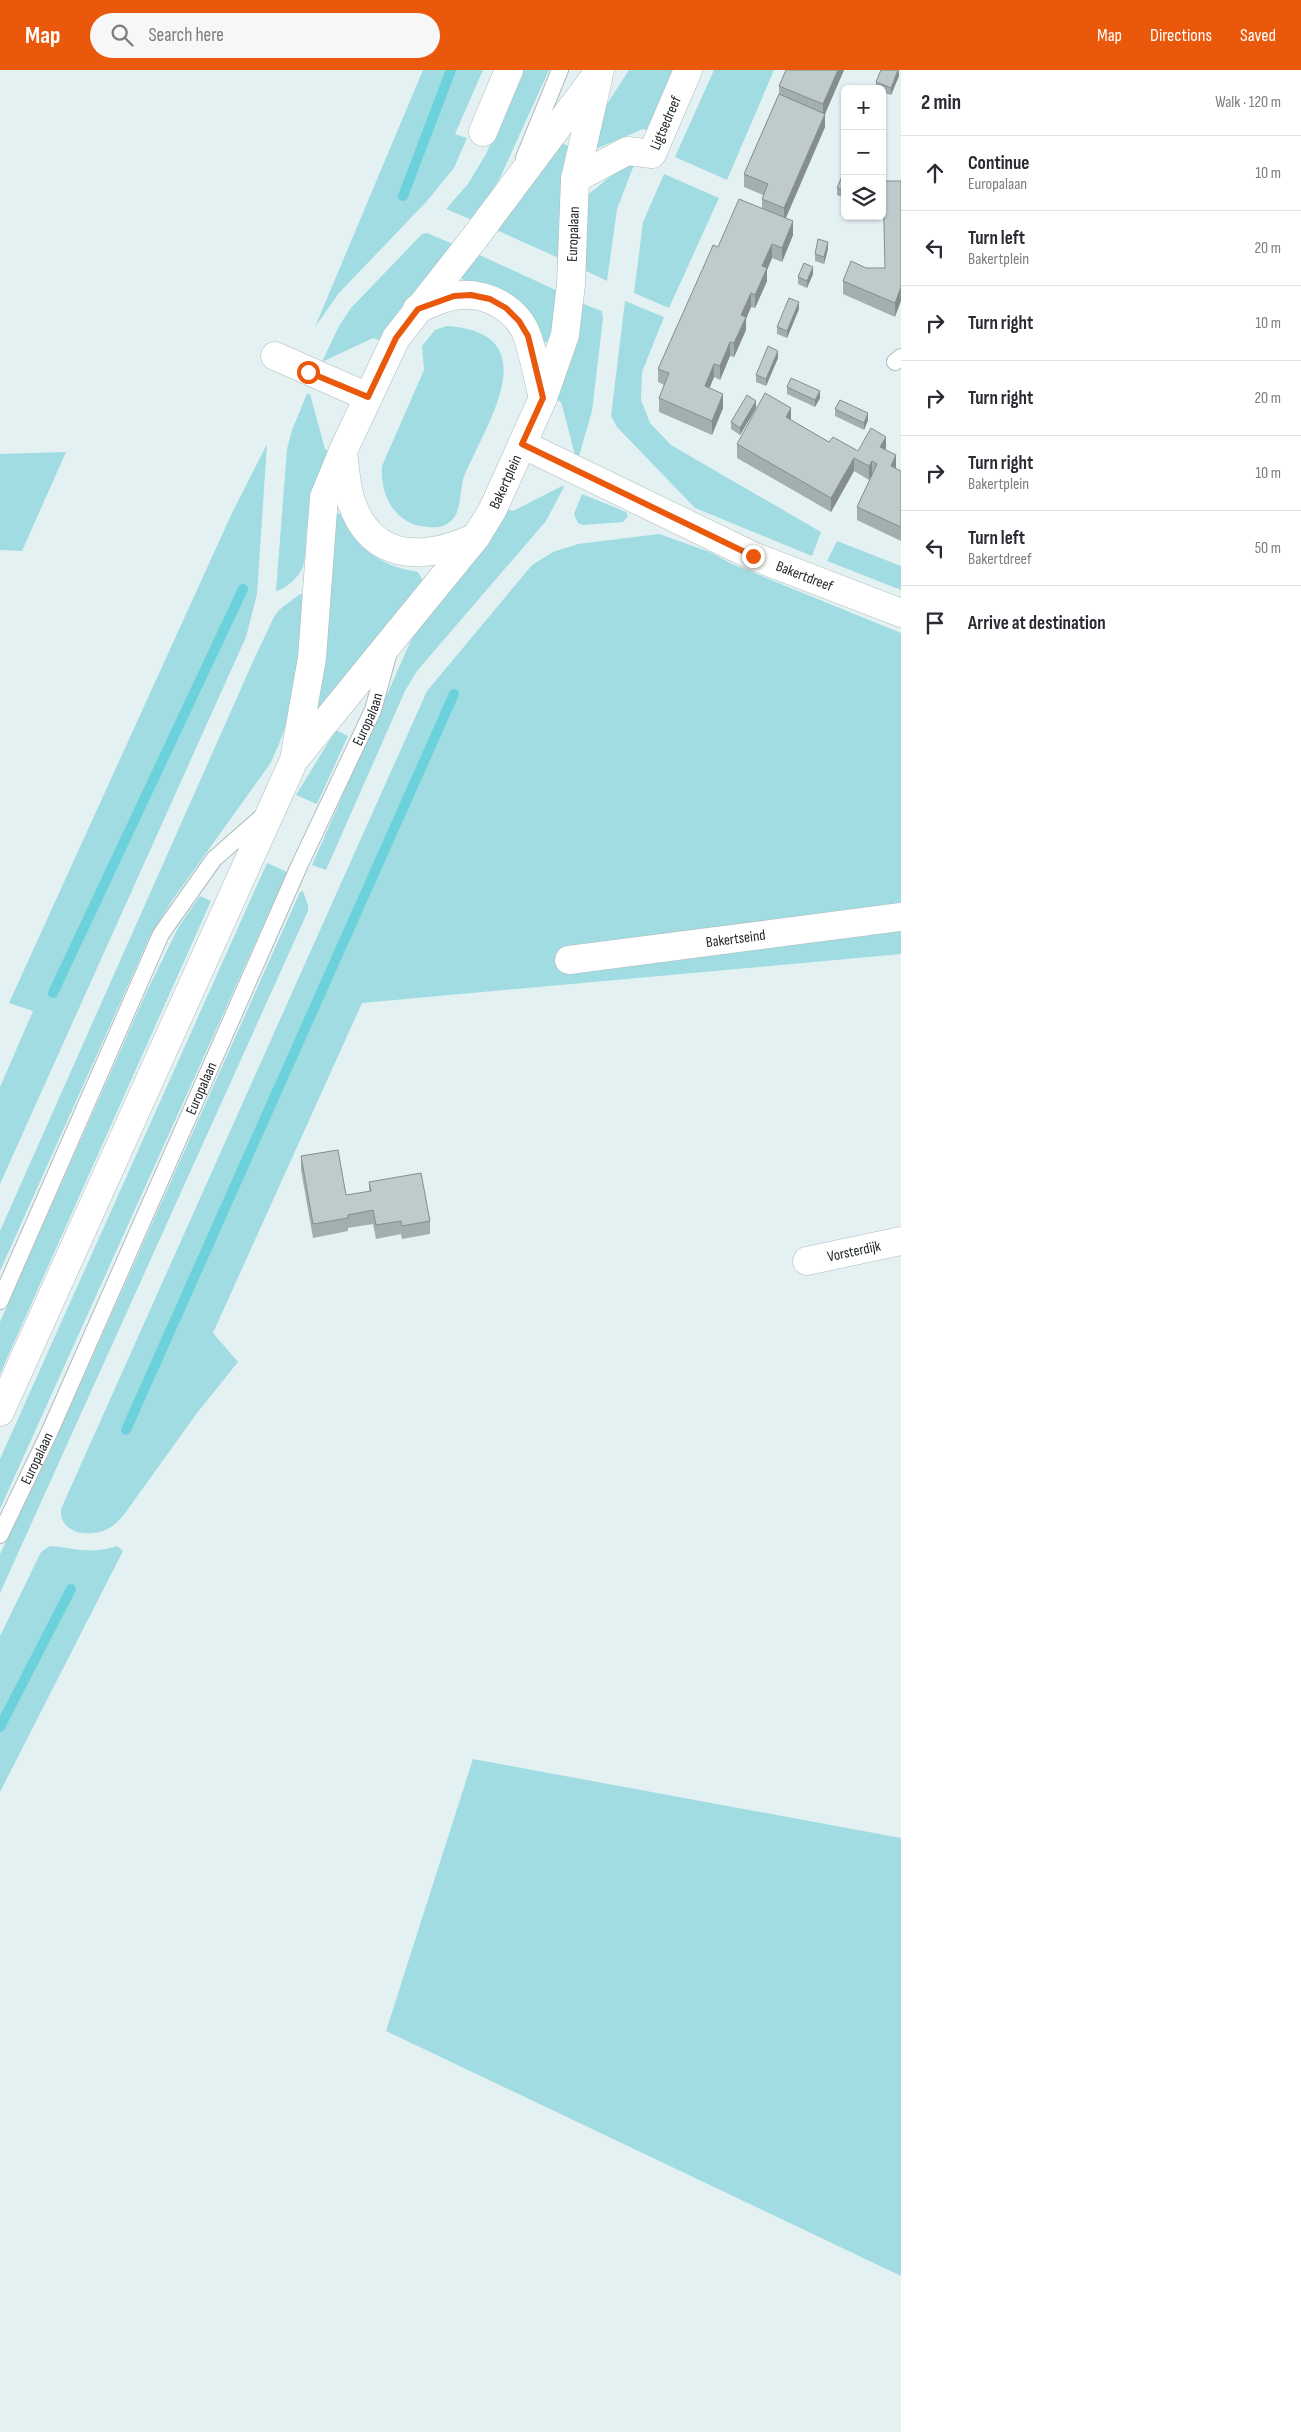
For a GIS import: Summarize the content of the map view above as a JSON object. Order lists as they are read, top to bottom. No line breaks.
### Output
{"streets":{"main road":["Ligtsedreef","Europalaan","Bakertplein","Bakertdreef","Bakertseind","Vorsterdijk"]},"crossings":[["Ligtsedreef","Europalaan"],["Europalaan","Bakertplein"],["Bakertplein","Bakertdreef"]],"page":{"header":"Map","search":"Search here","nav":["Map","Directions","Saved"],"heading":["2 min","Walk · 120 m"],"map_buttons":["+","−"],"list":[["Continue","Europalaan","10 m"],["Turn left","Bakertplein","20 m"],["Turn right","10 m"],["Turn right","20 m"],["Turn right","Bakertplein","10 m"],["Turn left","Bakertdreef","50 m"],"Arrive at destination"]}}
